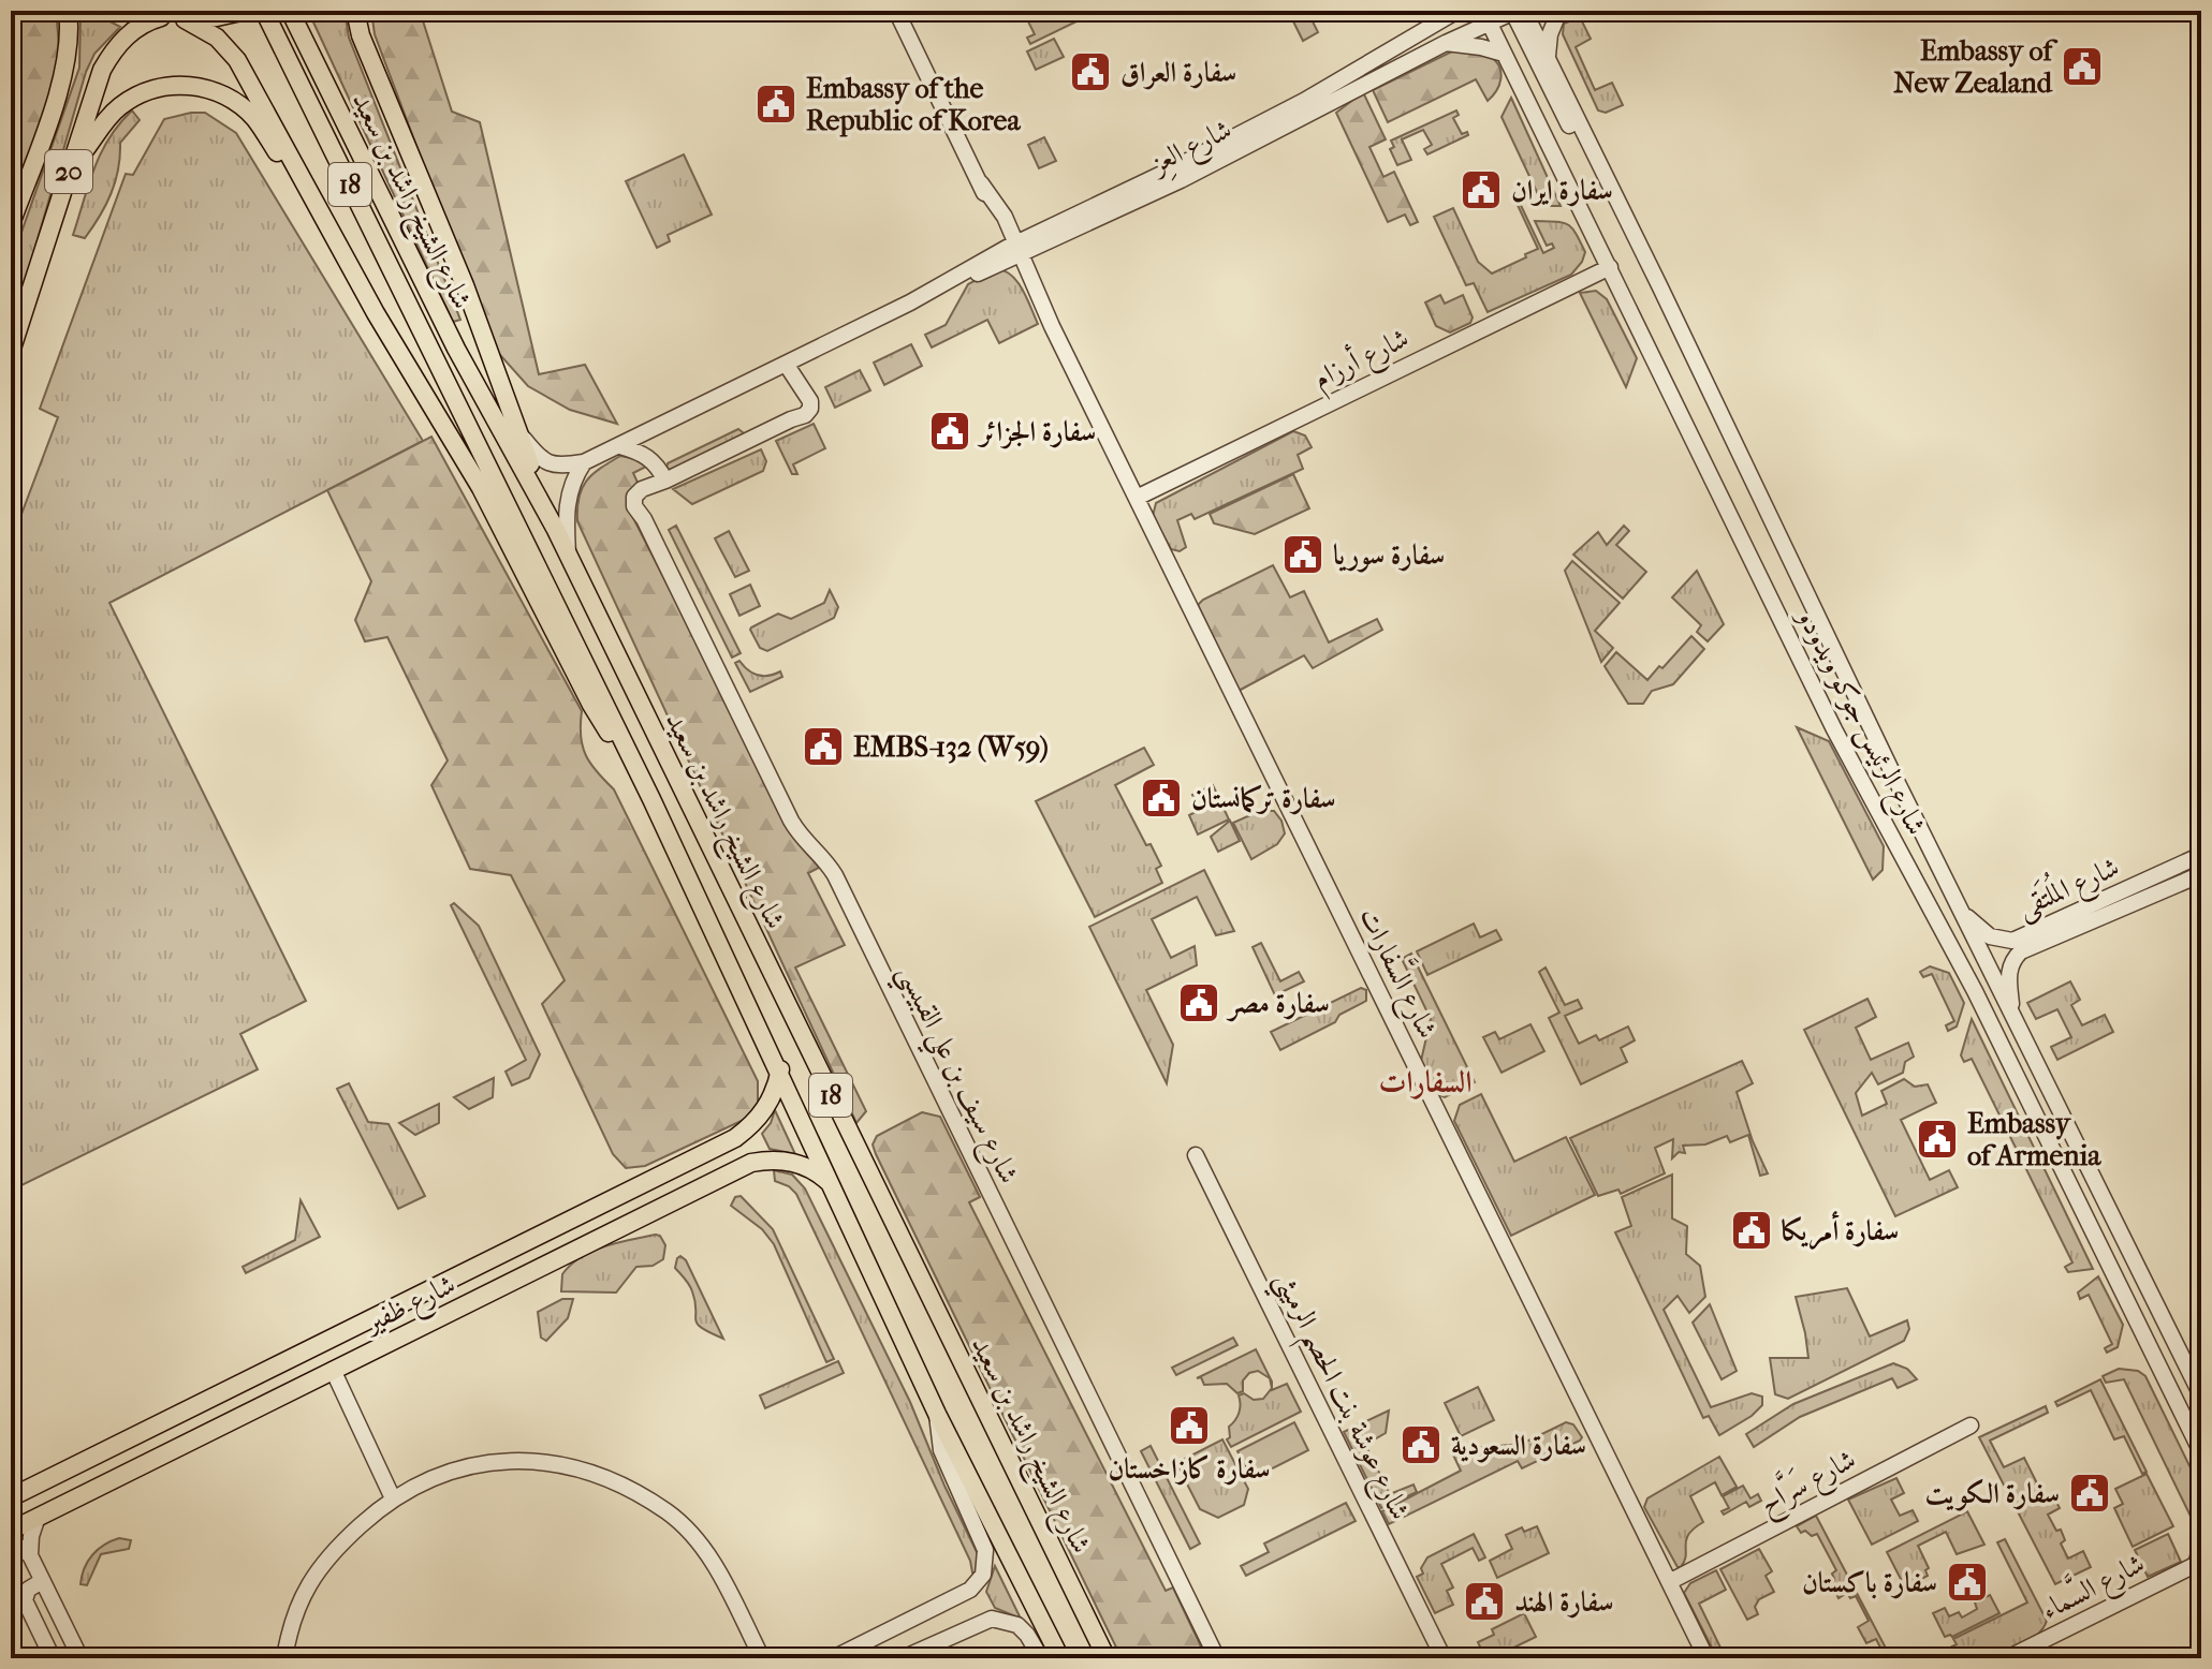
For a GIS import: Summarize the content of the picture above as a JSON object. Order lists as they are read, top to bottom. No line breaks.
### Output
{"streets":{"main road":["20","18","شارع الشيخ راشد بن سعيد","شارع ظفير"],"street":["شارع العِز","شارع أرزام","شارع الرئيس جوكو ويدودو","شارع المُلتَقى","شارع السَّفارات","شارع سيف بن علي القبيسي","شارع عوشة بنت الحصم الرميثي","شارع سَرَّاح","شارع السَّماء"]},"crossings":[["شارع العِز","شارع الرئيس جوكو ويدودو"],["شارع العِز","شارع السَّفارات"],["شارع الشيخ راشد بن سعيد","شارع ظفير"],["شارع أرزام","شارع الرئيس جوكو ويدودو"],["شارع أرزام","شارع السَّفارات"],["شارع الرئيس جوكو ويدودو","شارع المُلتَقى"],["شارع السَّفارات","شارع سَرَّاح"]],"districts":["السفارات"],"places":{"public building":["Embassy of New Zealand","سفارة العراق","Embassy of the Republic of Korea","سفارة ايران","سفارة الجزائر","سفارة سوريا","EMBS-132 (W59)","سفارة تركمانستان","سفارة مصر","Embassy of Armenia","سفارة أمريكا","سفارة كازاخستان","سفارة السعودية","سفارة الكويت","سفارة باكستان","سفارة الهند"]}}
